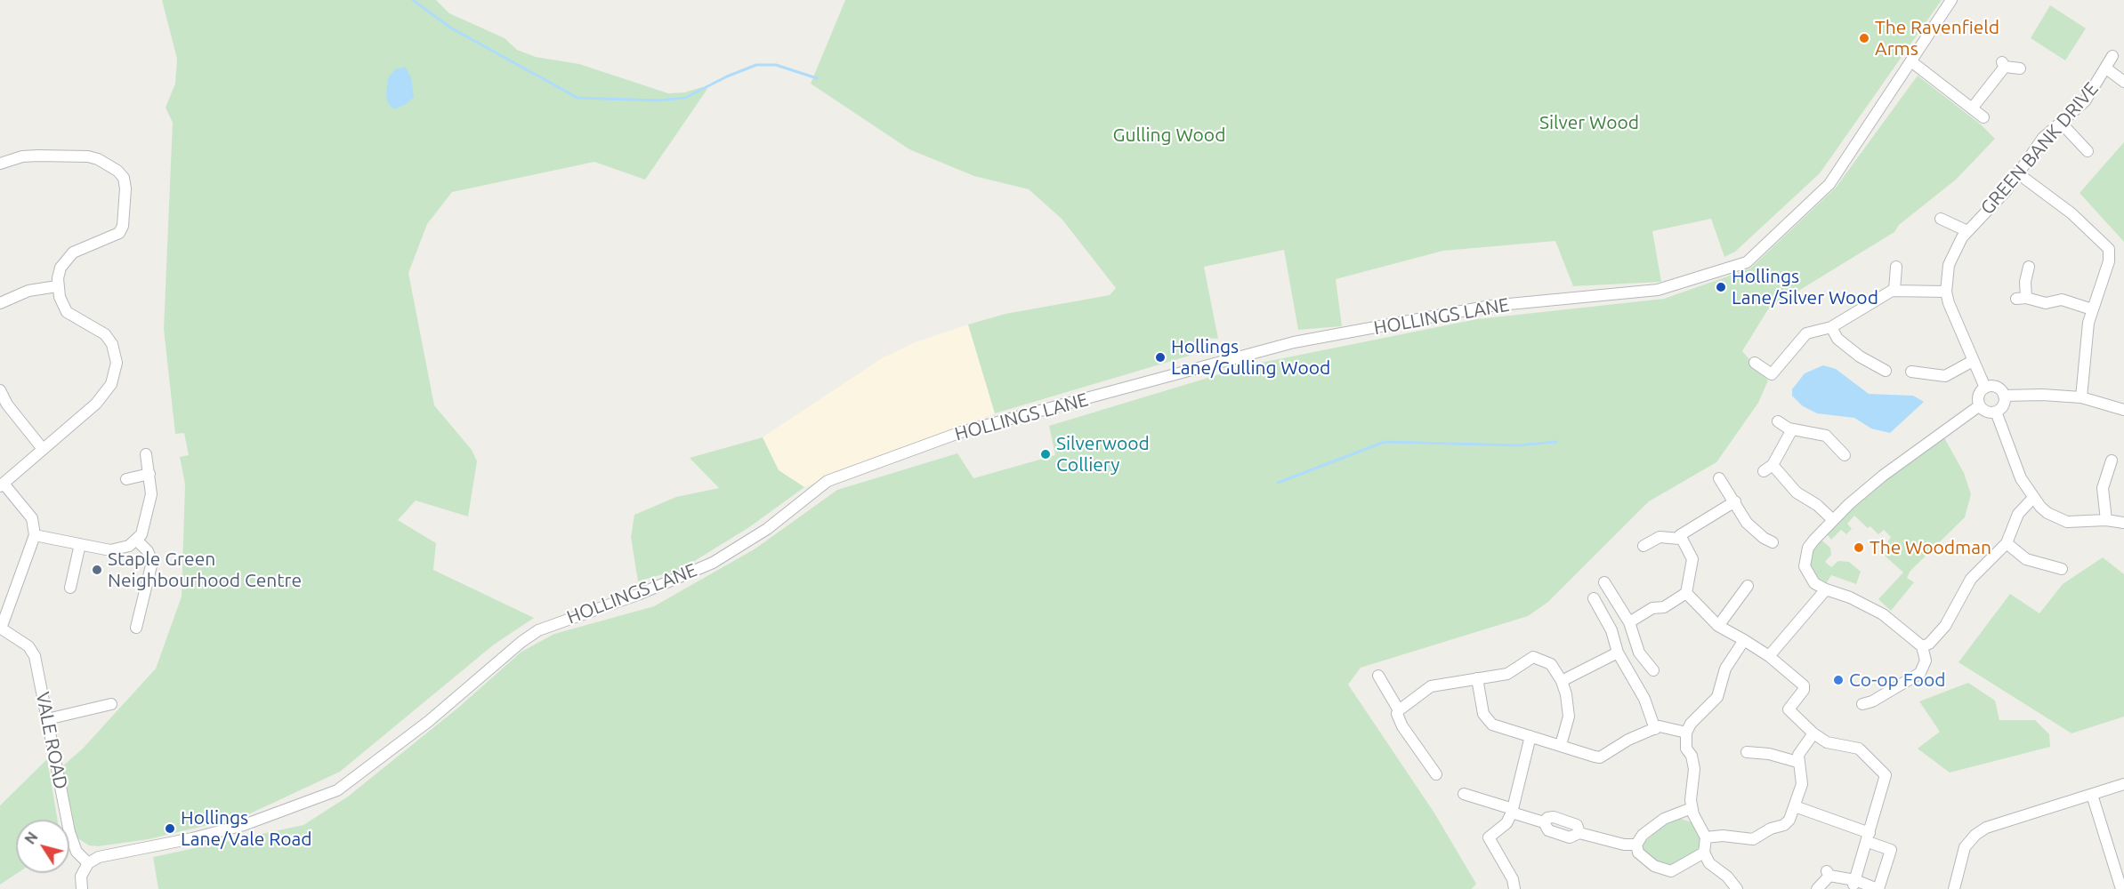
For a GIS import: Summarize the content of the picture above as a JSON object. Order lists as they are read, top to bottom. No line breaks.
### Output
{"streets":{"street":["GREEN BANK DRIVE","HOLLINGS LANE","VALE ROAD"]},"crossings":[["HOLLINGS LANE","VALE ROAD"]],"parks":["Silver Wood","Gulling Wood"],"places":["The Ravenfield Arms","Hollings Lane/Silver Wood","Hollings Lane/Gulling Wood","Silverwood Colliery","The Woodman","Staple Green Neighbourhood Centre","Co-op Food","Hollings Lane/Vale Road"],"north":"top left"}
